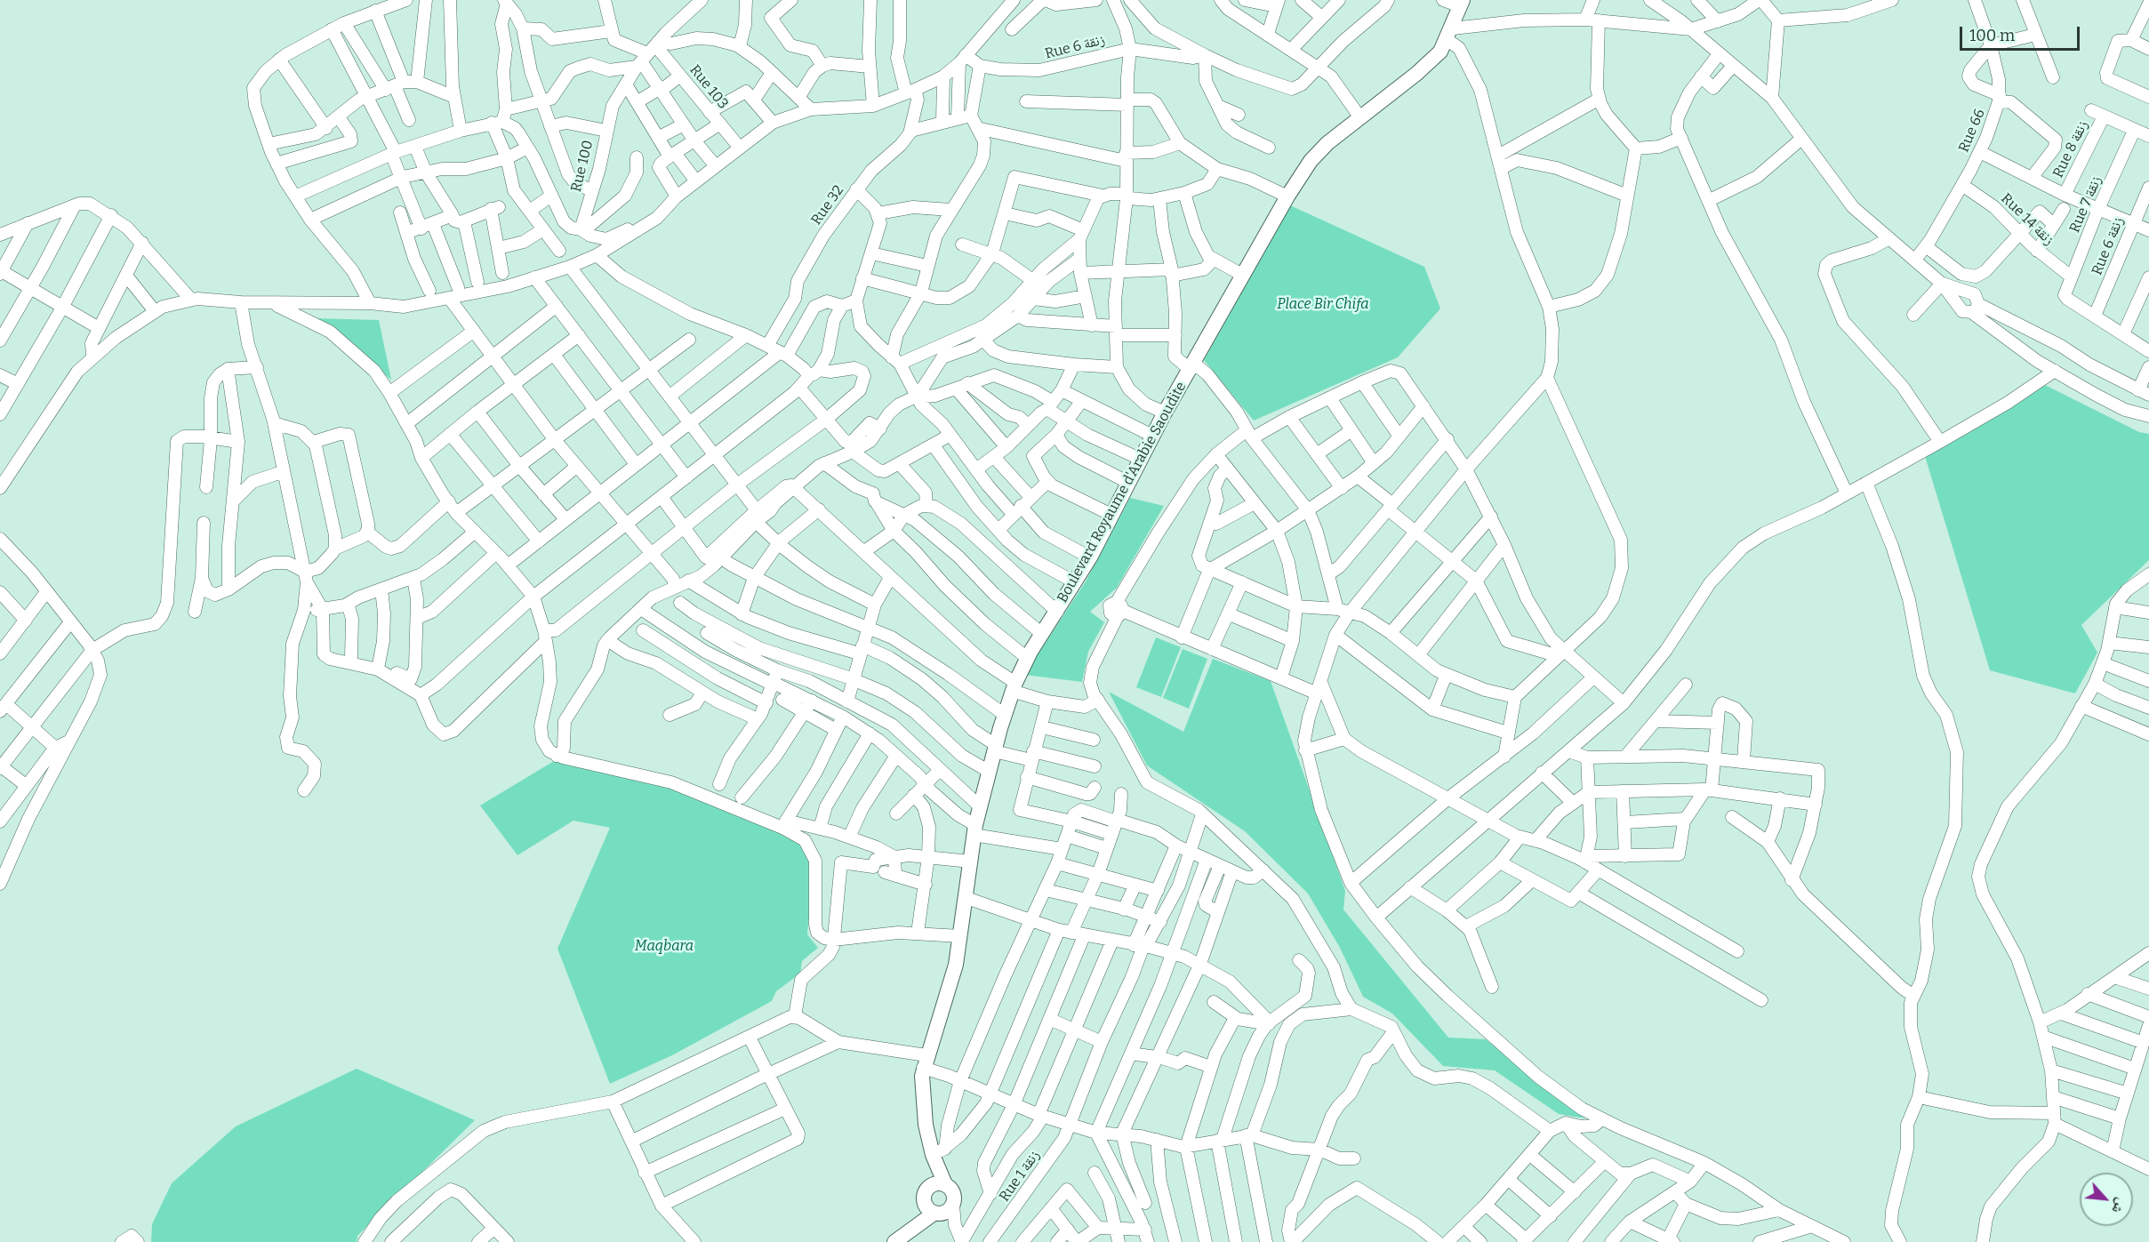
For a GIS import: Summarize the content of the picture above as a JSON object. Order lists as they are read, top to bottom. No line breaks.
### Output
{"streets":{"main road":["Boulevard Royaume d'Arabie Saoudite"],"street":["Rue 6 زنقة","Rue 103","Rue 66","Rue 8 زنقة","Rue 100","Rue 7 زنقة","Rue 32","Rue 14 زنقة","Rue 1 زنقة"]},"crossings":[["Rue 6 زنقة","Rue 7 زنقة"],["Rue 103","Rue 100"],["Rue 66","Rue 14 زنقة"],["Rue 7 زنقة","Rue 14 زنقة"]],"parks":["Place Bir Chifa","Maqbara"],"scale_bar":"100 m","north":"bottom right"}
